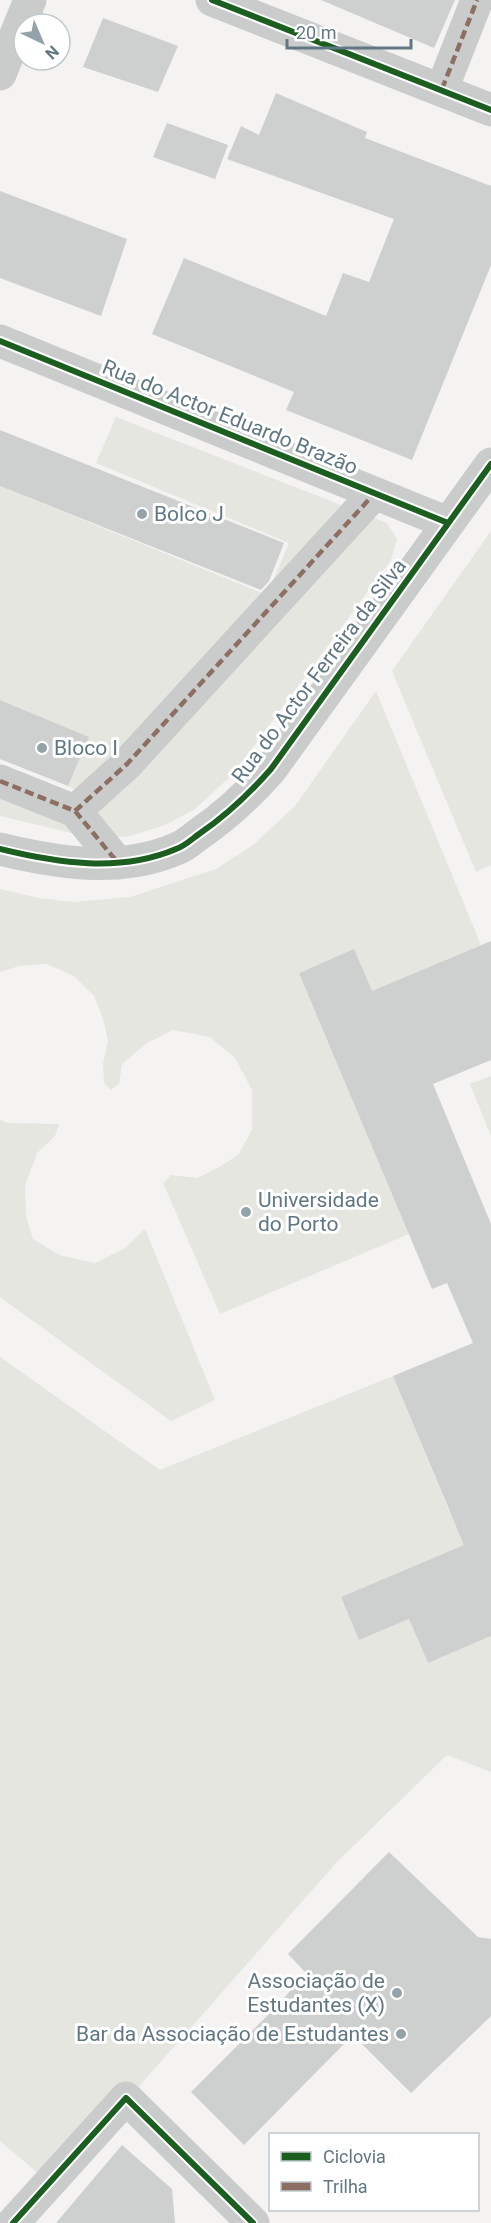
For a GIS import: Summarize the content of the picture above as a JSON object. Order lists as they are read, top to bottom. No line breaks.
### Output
{"streets":{"street":["Rua do Actor Eduardo Brazão","Rua do Actor Ferreira da Silva"]},"crossings":[["Rua do Actor Eduardo Brazão","Rua do Actor Ferreira da Silva"]],"places":["Bolco J","Bloco I","Universidade do Porto","Associação de Estudantes (X)","Bar da Associação de Estudantes"],"legend":["Ciclovia","Trilha"],"scale_bar":"20 m","north":"bottom right"}
